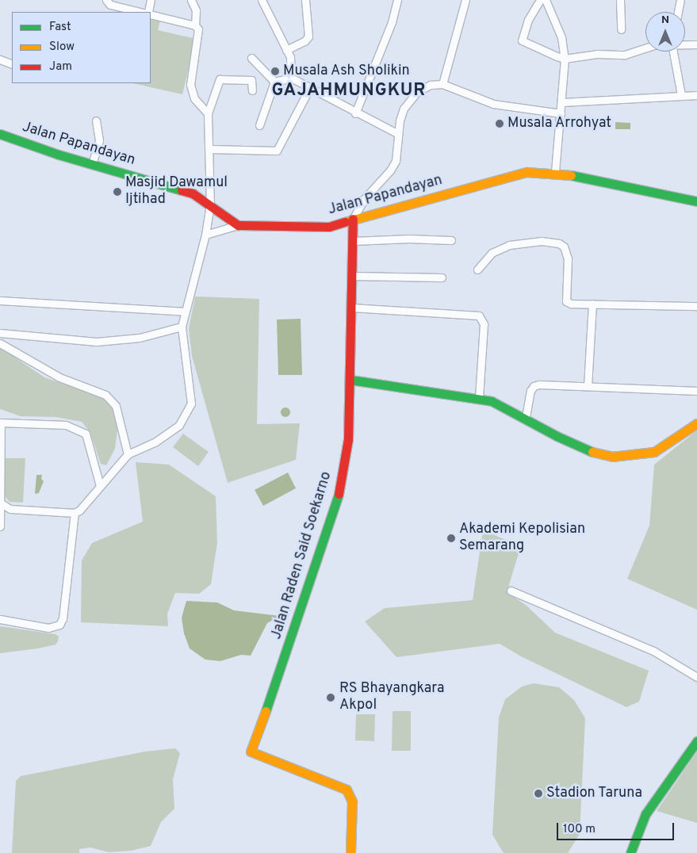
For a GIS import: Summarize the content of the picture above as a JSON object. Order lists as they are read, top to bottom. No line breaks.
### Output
{"streets":{"street":["Jalan Papandayan","Jalan Raden Said Soekarno"]},"crossings":[["Jalan Papandayan","Jalan Raden Said Soekarno"]],"districts":["GAJAHMUNGKUR"],"places":["Musala Ash Sholikin","Musala Arrohyat","Masjid Dawamul Ijtihad","Akademi Kepolisian Semarang","RS Bhayangkara Akpol","Stadion Taruna"],"legend":["Fast","Slow","Jam"],"scale_bar":"100 m","north":"top"}
